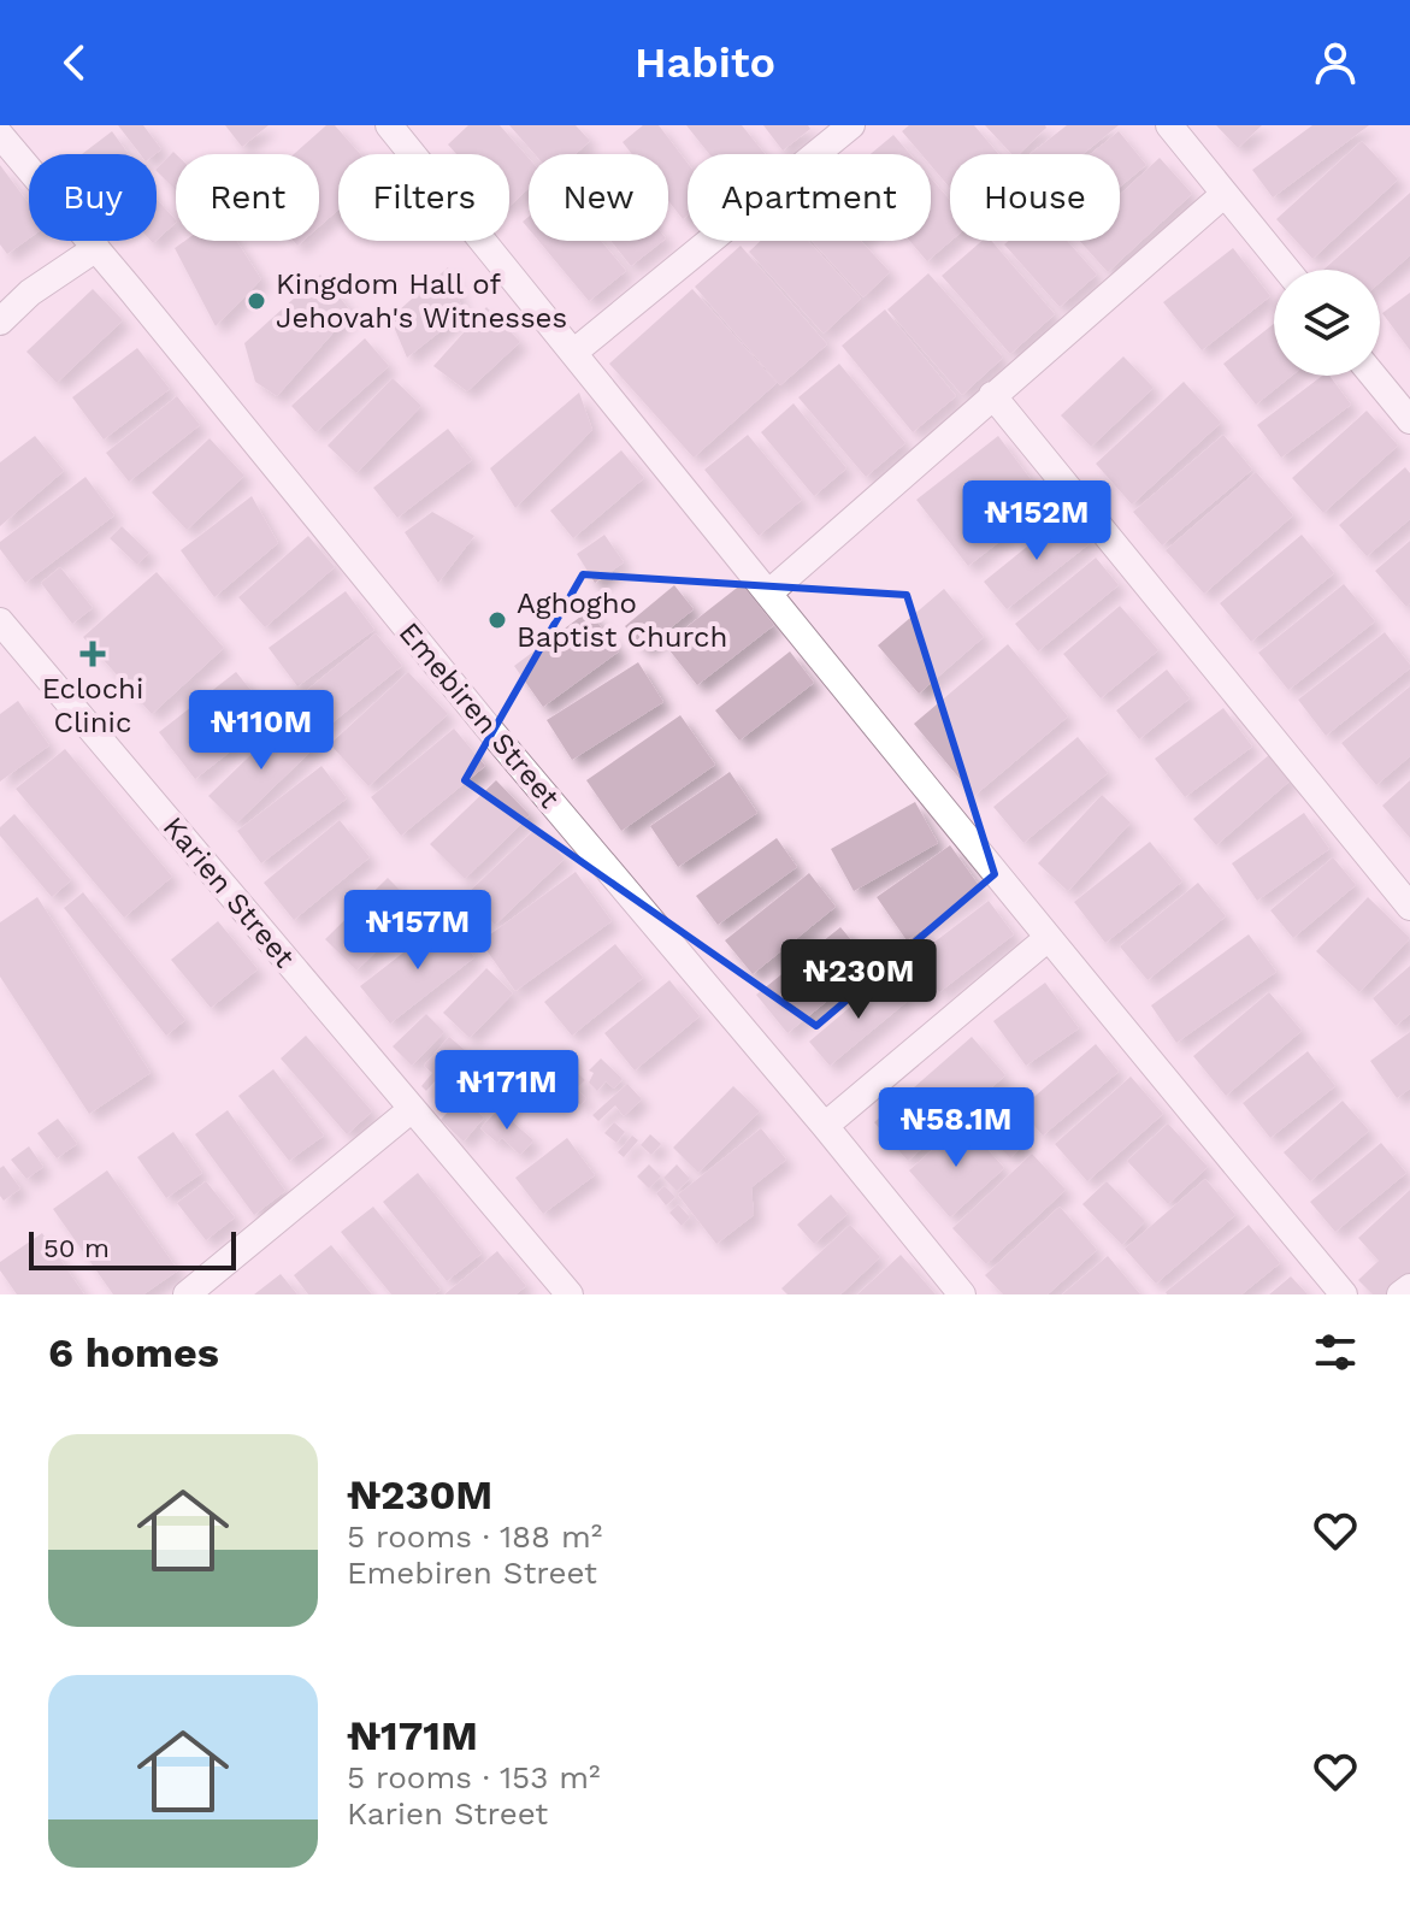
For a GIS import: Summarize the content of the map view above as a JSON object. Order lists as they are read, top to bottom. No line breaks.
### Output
{"streets":{"street":["Emebiren Street","Karien Street"]},"places":{"other":["Kingdom Hall of Jehovah's Witnesses","Aghogho Baptist Church"],"health":["Eclochi Clinic"]},"scale_bar":"50 m","page":{"header":"Habito","chip":["Buy","Rent","Filters","New","Apartment","House"],"price":["₦152M","₦110M","₦157M","₦230M","₦171M","₦58.1M"],"scale":"50 m","heading":"6 homes","list":[{"name":"₦230M","note":"5 rooms · 188 m² · Emebiren Street"},{"name":"₦171M","note":"5 rooms · 153 m² · Karien Street"}]}}
